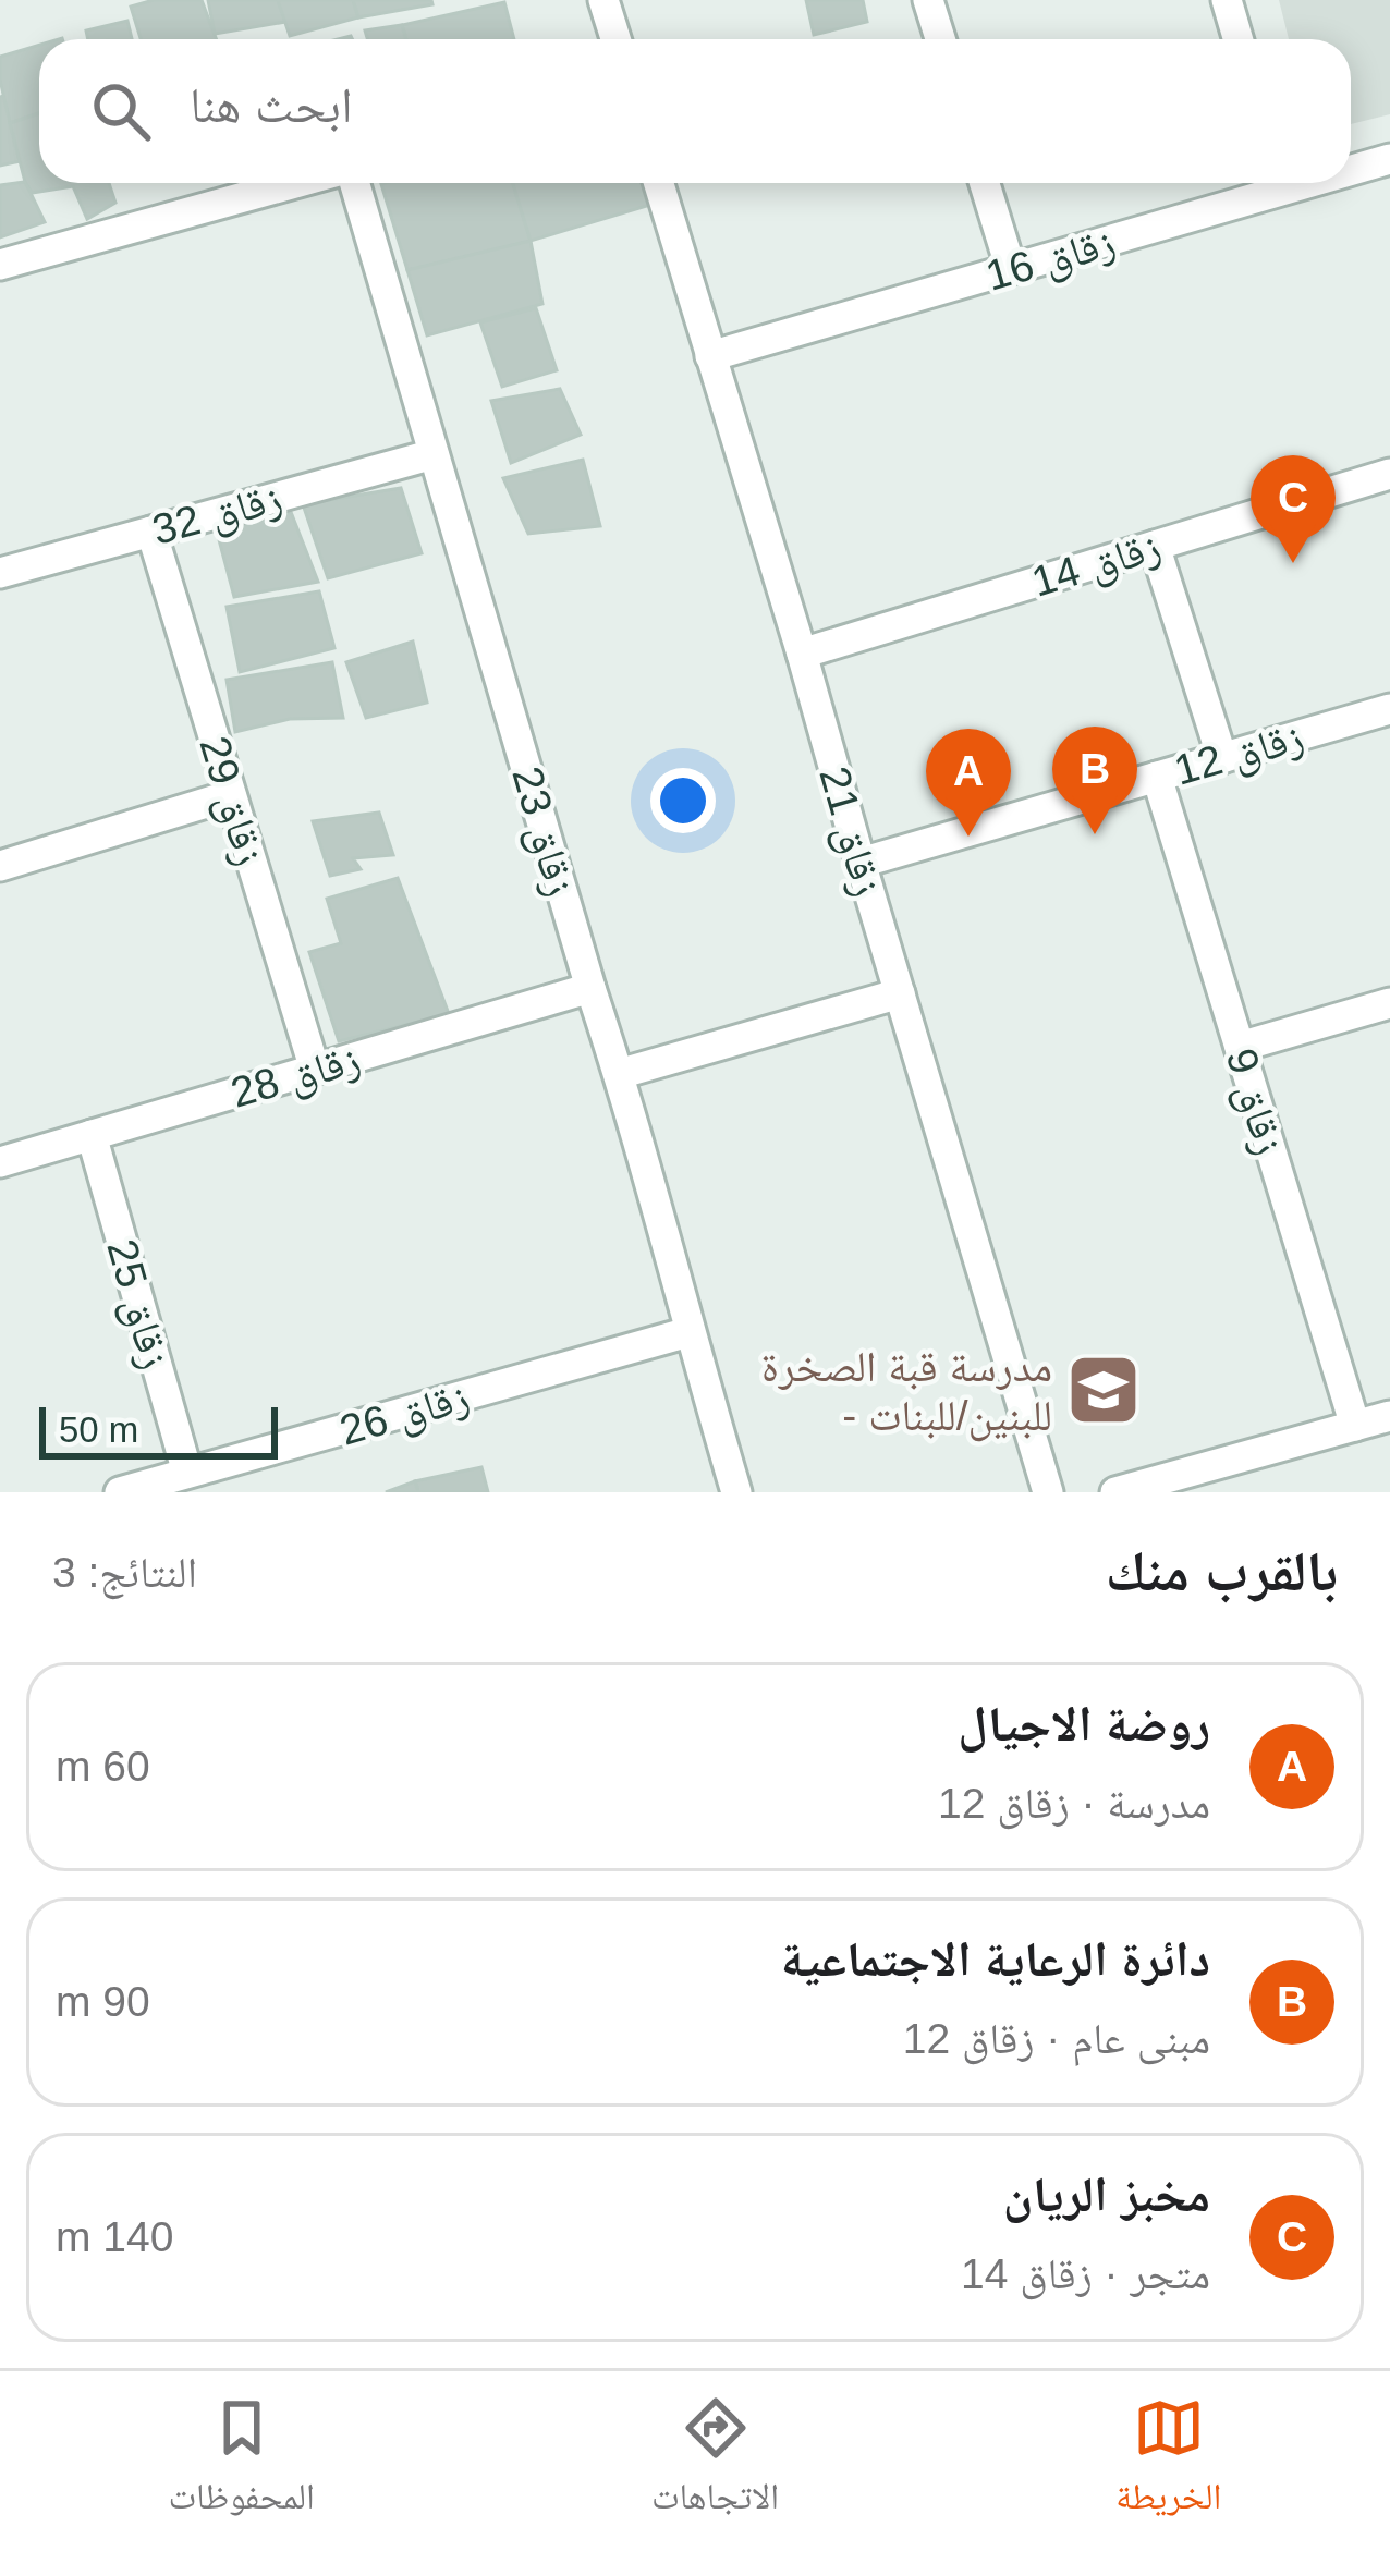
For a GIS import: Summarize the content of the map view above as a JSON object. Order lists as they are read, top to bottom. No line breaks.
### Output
{"streets":{"street":["زقاق 16","زقاق 32","زقاق 14","زقاق 12","زقاق 29","زقاق 23","زقاق 21","زقاق 28","زقاق 9","زقاق 25","زقاق 26"]},"crossings":[["زقاق 16","زقاق 21"],["زقاق 32","زقاق 29"],["زقاق 32","زقاق 23"],["زقاق 14","زقاق 21"],["زقاق 12","زقاق 21"],["زقاق 12","زقاق 9"],["زقاق 29","زقاق 28"],["زقاق 23","زقاق 28"],["زقاق 23","زقاق 26"],["زقاق 28","زقاق 25"],["زقاق 25","زقاق 26"]],"places":{"school or university":["مدرسة قبة الصخرة - للبنين/للبنات"]},"scale_bar":"50 m","page":{"search":"ابحث هنا","pins":["C","B","A"],"scale":"50 m","heading":["بالقرب منك","النتائج: 3"],"list":[{"mark":"A","name":"روضة الاجيال","note":"مدرسة · زقاق 12","value":"60 m"},{"mark":"B","name":"دائرة الرعاية الاجتماعية","note":"مبنى عام · زقاق 12","value":"90 m"},{"mark":"C","name":"مخبز الريان","note":"متجر · زقاق 14","value":"140 m"}],"nav":["الخريطة","الاتجاهات","المحفوظات"]}}
